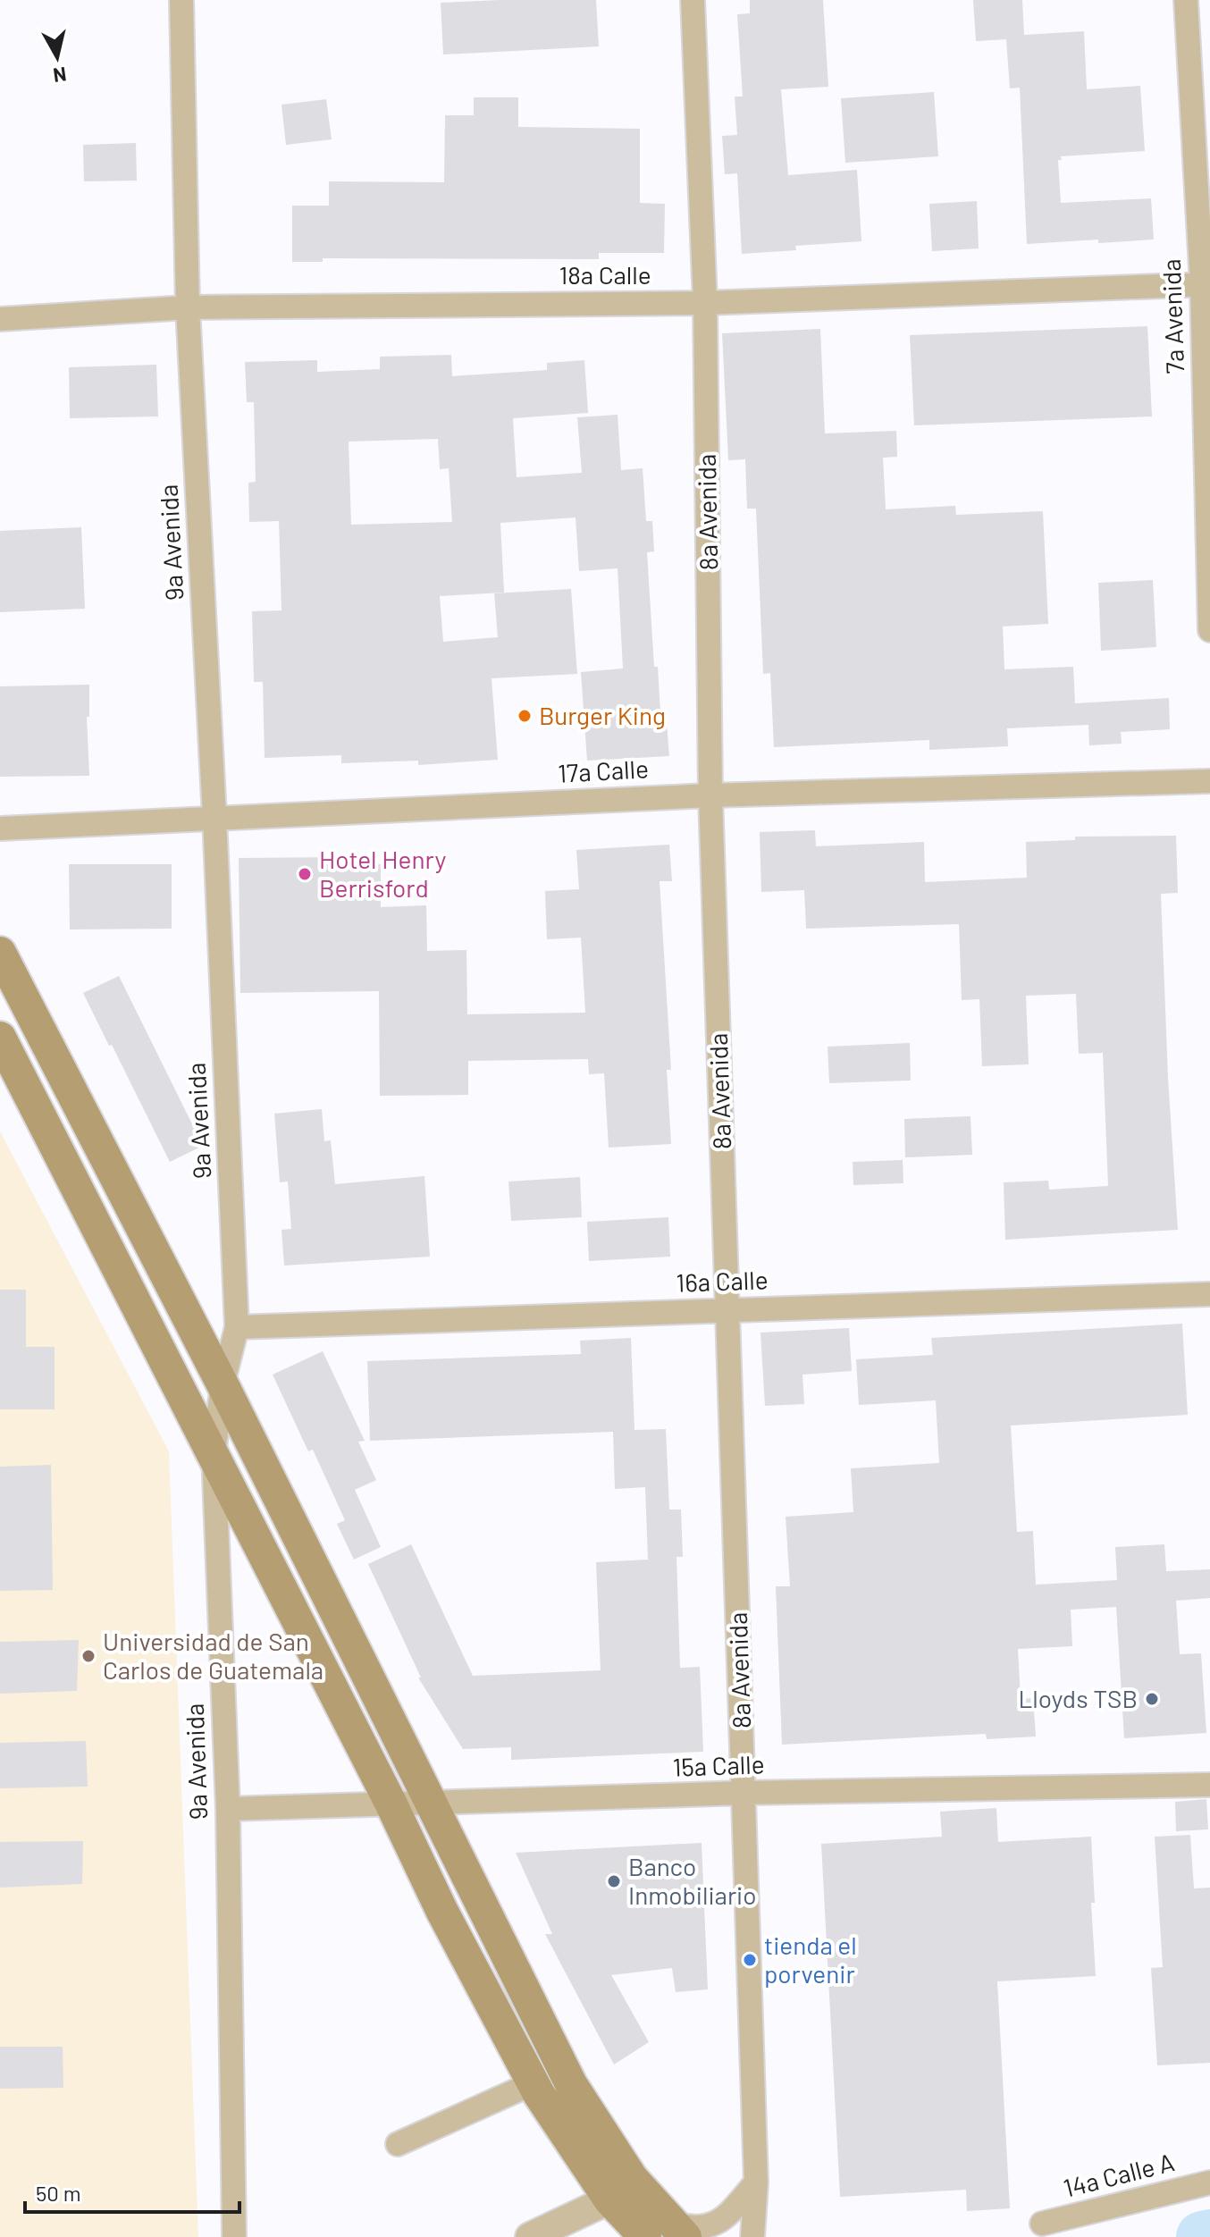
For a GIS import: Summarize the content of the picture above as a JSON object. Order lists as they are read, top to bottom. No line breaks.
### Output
{"streets":{"street":["18a Calle","7a Avenida","8a Avenida","9a Avenida","17a Calle","16a Calle","15a Calle","14a Calle A"]},"crossings":[["18a Calle","7a Avenida"],["18a Calle","8a Avenida"],["18a Calle","9a Avenida"],["8a Avenida","17a Calle"],["8a Avenida","16a Calle"],["8a Avenida","15a Calle"],["9a Avenida","17a Calle"],["9a Avenida","16a Calle"],["9a Avenida","15a Calle"]],"places":["Burger King","Hotel Henry Berrisford","Universidad de San Carlos de Guatemala","Lloyds TSB","Banco Inmobiliario","tienda el porvenir"],"scale_bar":"50 m","north":"bottom"}
